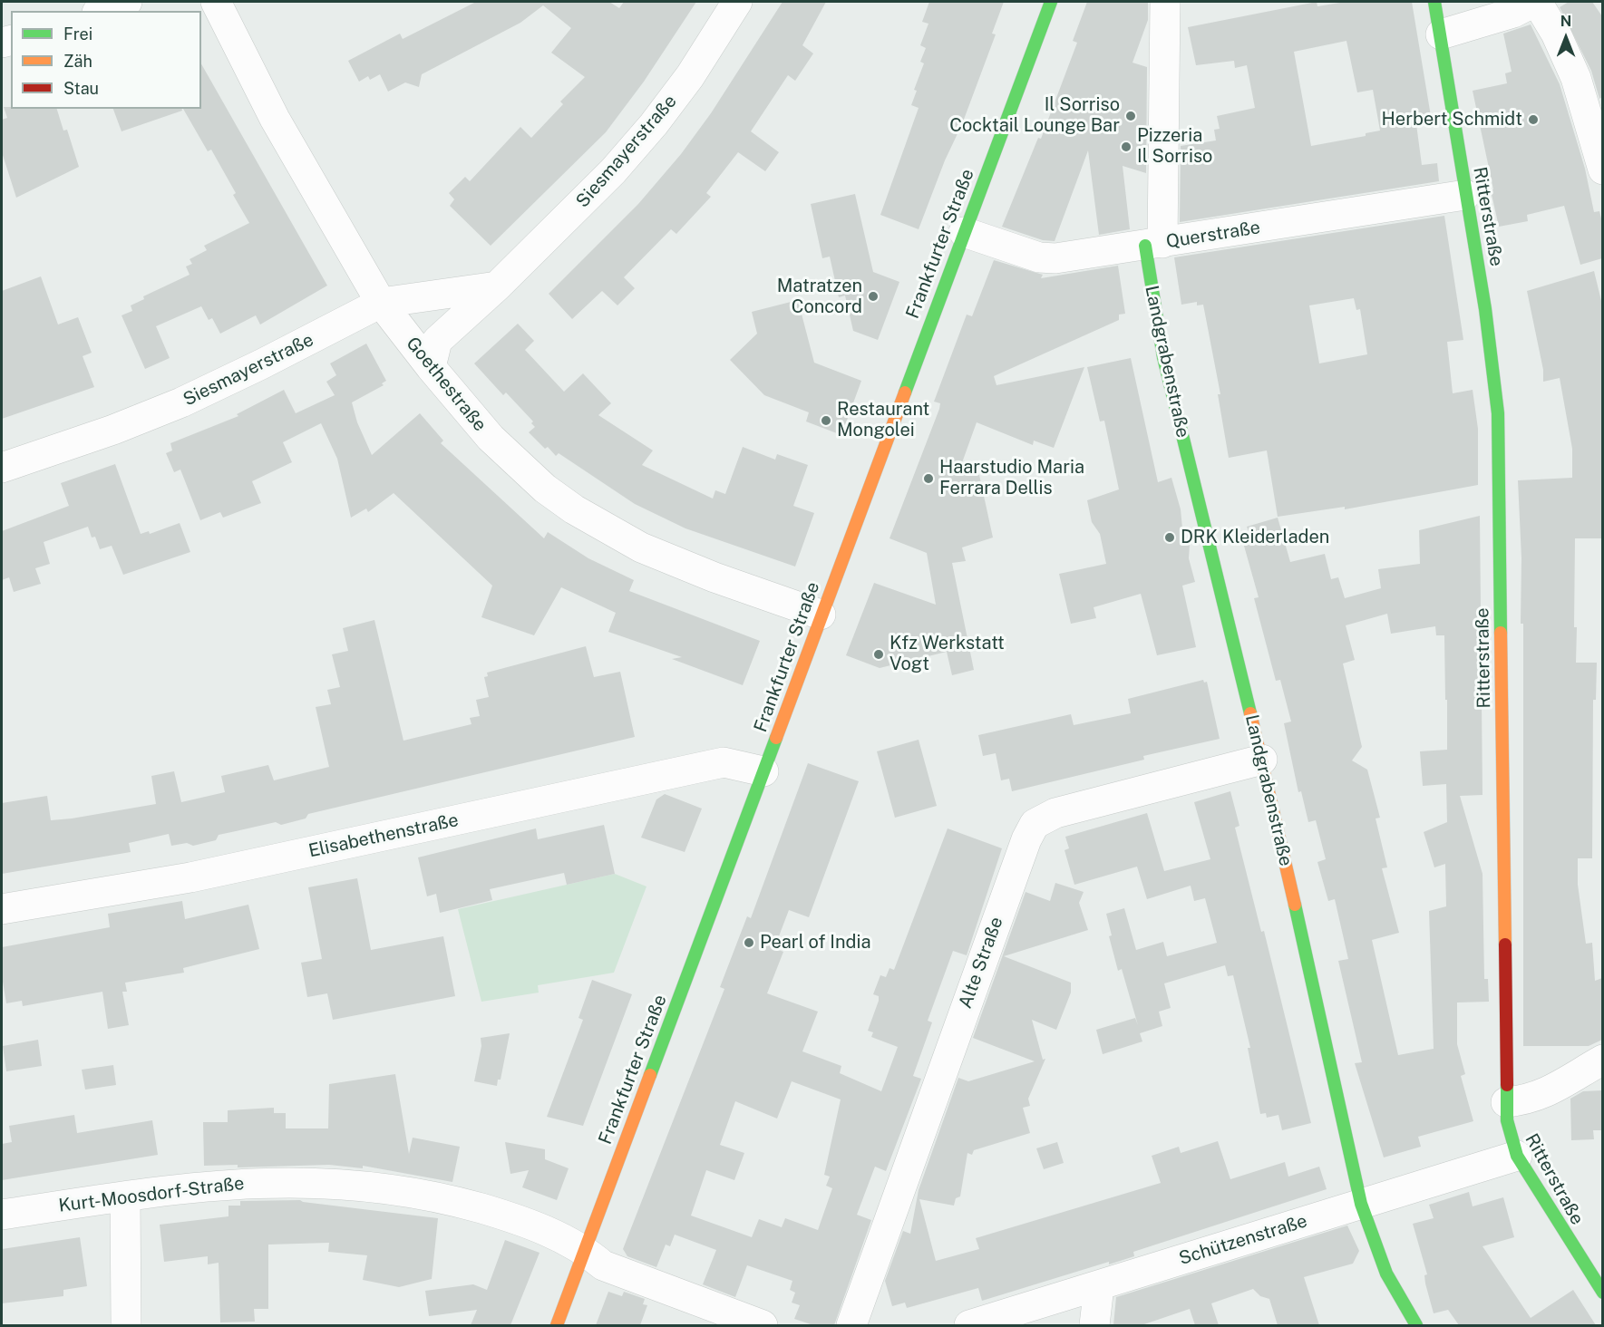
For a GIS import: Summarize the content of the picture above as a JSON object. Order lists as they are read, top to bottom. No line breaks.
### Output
{"streets":{"street":["Siesmayerstraße","Ritterstraße","Querstraße","Frankfurter Straße","Landgrabenstraße","Goethestraße","Elisabethenstraße","Alte Straße","Kurt-Moosdorf-Straße","Schützenstraße"]},"crossings":[["Siesmayerstraße","Goethestraße"],["Ritterstraße","Querstraße"],["Ritterstraße","Schützenstraße"],["Querstraße","Frankfurter Straße"],["Querstraße","Landgrabenstraße"],["Frankfurter Straße","Goethestraße"],["Frankfurter Straße","Elisabethenstraße"],["Frankfurter Straße","Kurt-Moosdorf-Straße"],["Landgrabenstraße","Alte Straße"],["Landgrabenstraße","Schützenstraße"]],"places":["Il Sorriso Cocktail Lounge Bar","Herbert Schmidt","Pizzeria Il Sorriso","Matratzen Concord","Restaurant Mongolei","Haarstudio Maria Ferrara Dellis","DRK Kleiderladen","Kfz Werkstatt Vogt","Pearl of India"],"legend":["Frei","Zäh","Stau"],"north":"top"}
